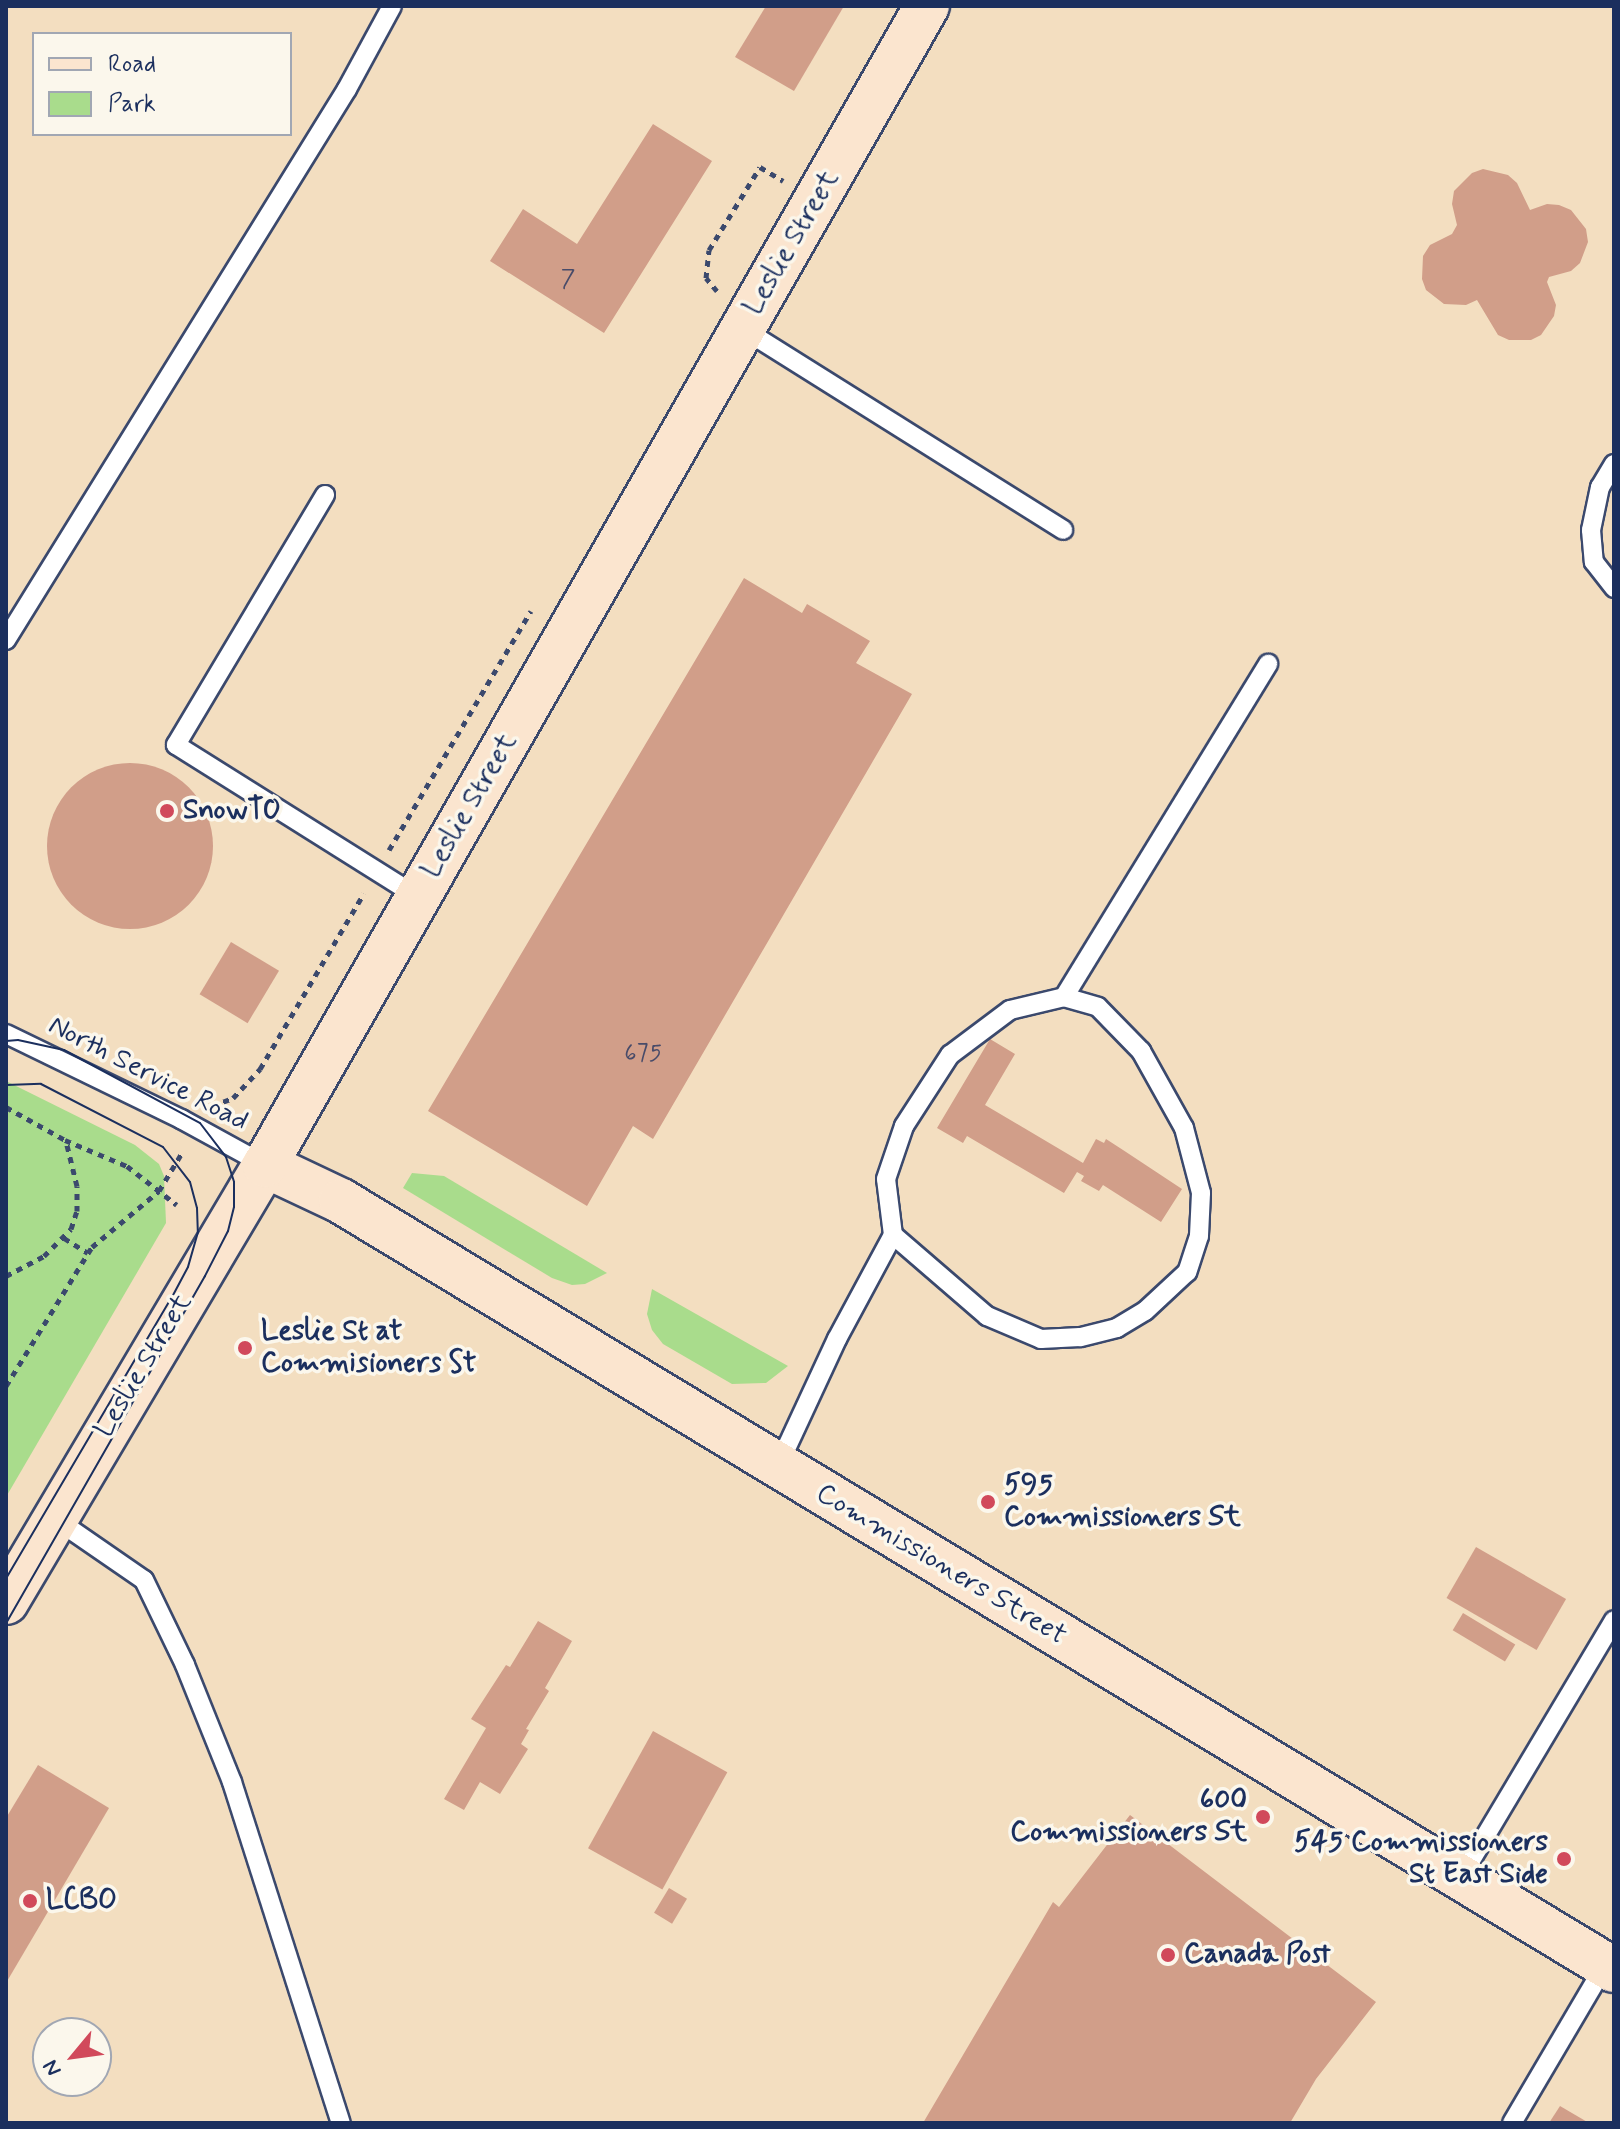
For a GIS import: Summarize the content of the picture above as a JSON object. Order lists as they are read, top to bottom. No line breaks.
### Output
{"streets":{"street":["Leslie Street","Commissioners Street"],"lane":["North Service Road"]},"crossings":[["Leslie Street","North Service Road"],["Leslie Street","Commissioners Street"],["North Service Road","Commissioners Street"]],"places":["SnowTO","Leslie St at Commisioners St","595 Commissioners St","600 Commissioners St","545 Commissioners St East Side","LCBO","Canada Post"],"house_numbers":["7","675"],"legend":["Road","Park"],"north":"bottom left"}
